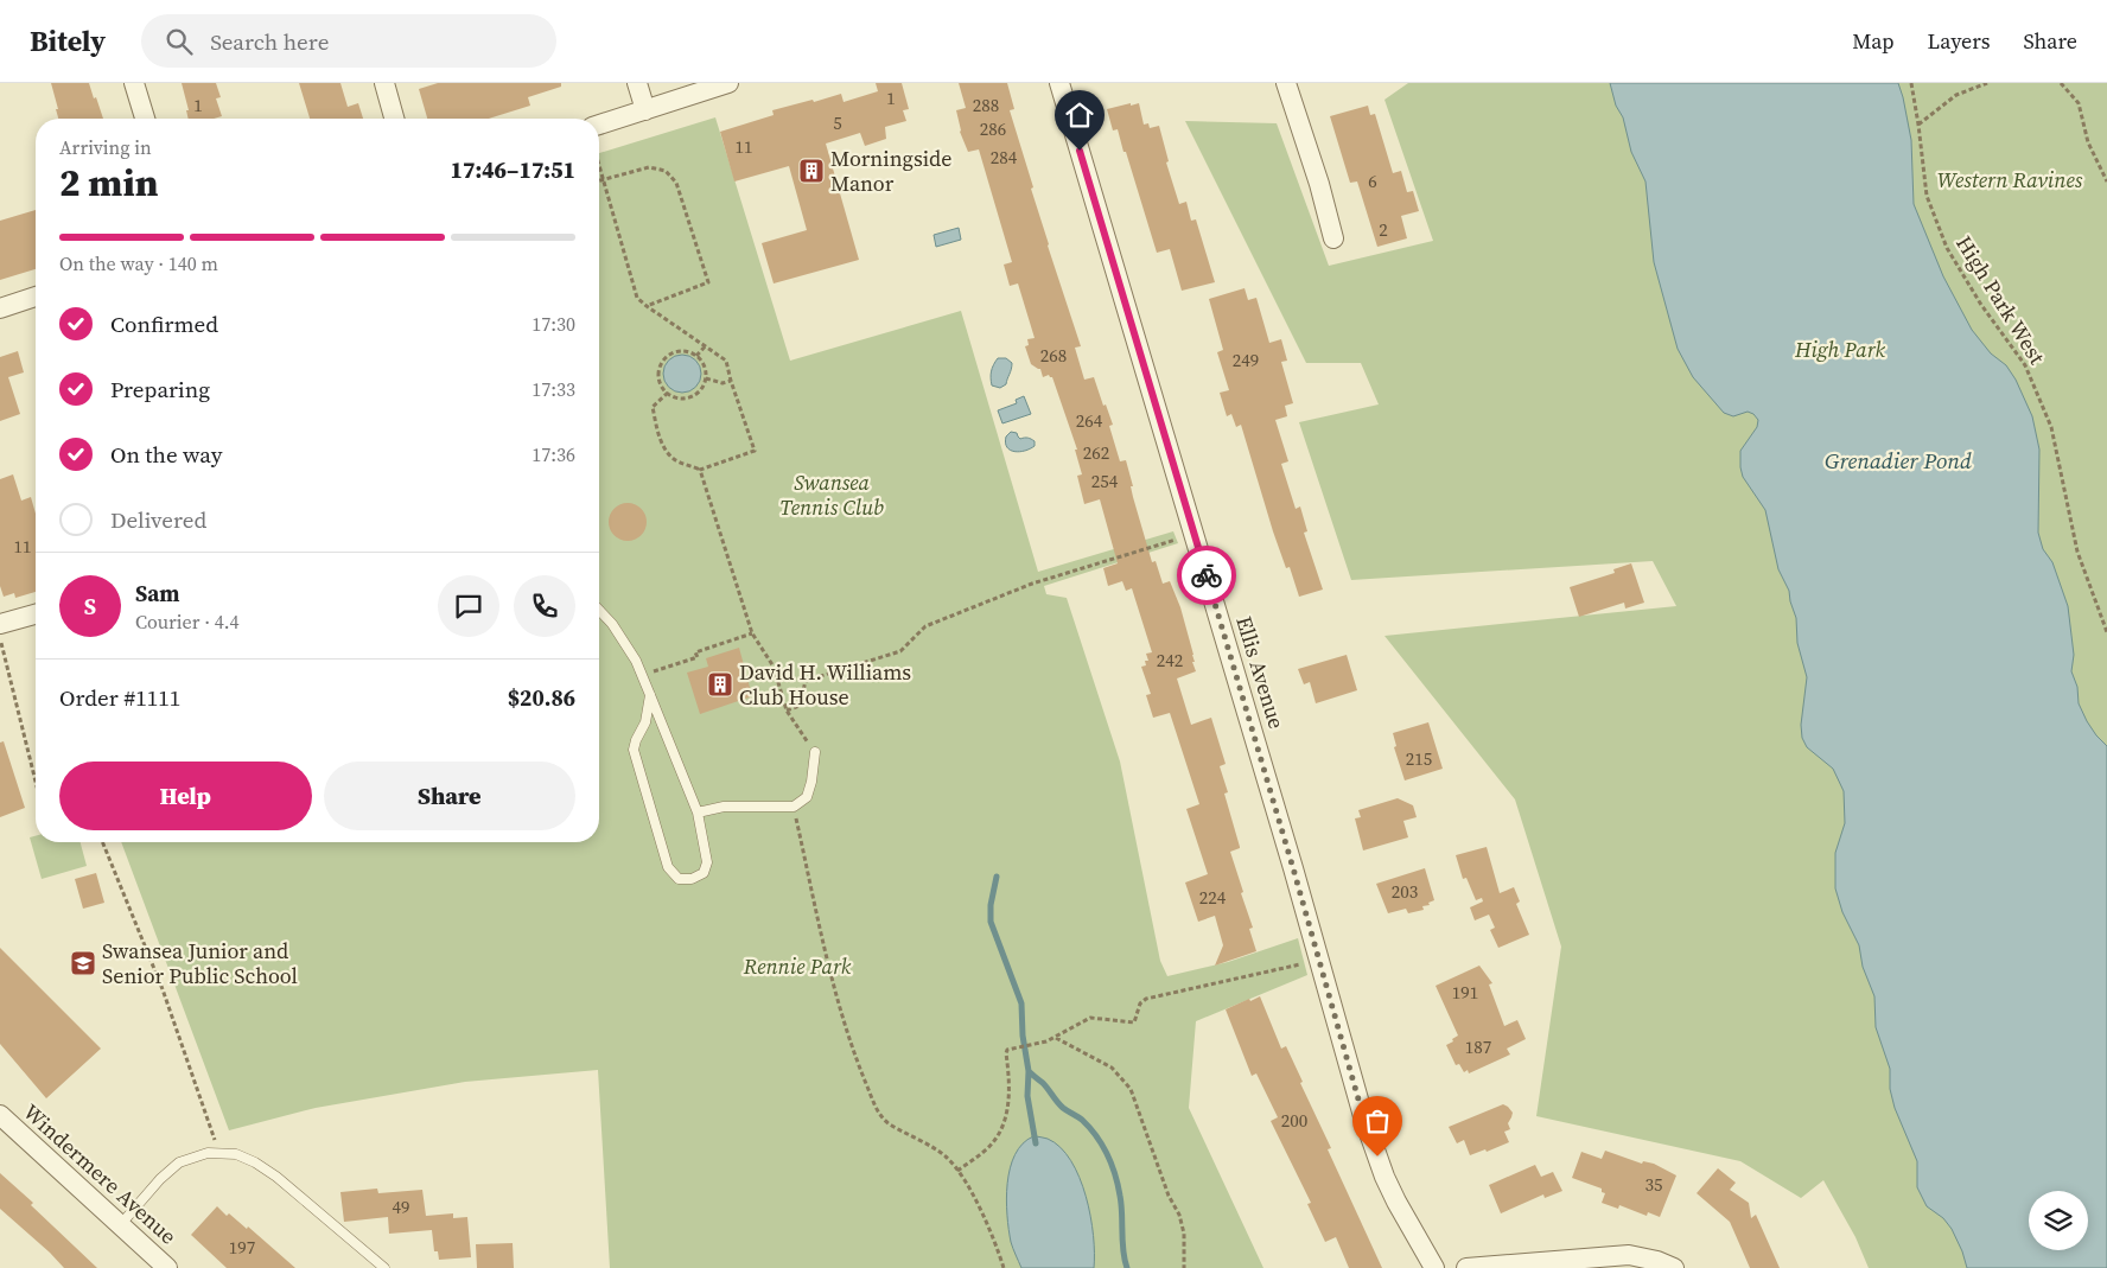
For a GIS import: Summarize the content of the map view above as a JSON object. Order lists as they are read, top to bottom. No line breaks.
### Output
{"streets":{"street":["Ellis Avenue","Windermere Avenue"],"path":["High Park West"]},"water":["Grenadier Pond"],"parks":["Western Ravines","High Park","Swansea Tennis Club","Rennie Park"],"places":{"building":["Morningside Manor","David H. Williams Club House"],"school or university":["Swansea Junior and Senior Public School"]},"house_numbers":["1","1","288","5","286","11","284","6","2","268","249","264","262","254","11","242","215","203","224","191","187","200","35","49","197"],"page":{"header":"Bitely","search":"Search here","nav":["Map","Layers","Share"],"heading":["2 min","Arriving in","17:46–17:51"],"panel":["Sam","Courier · 4.4","Order #1111","$20.86"],"bar":"On the way · 140 m","list":[["Confirmed","17:30"],["Preparing","17:33"],["On the way","17:36"],"Delivered"],"round":"S","buttons":["Help","Share"]}}
